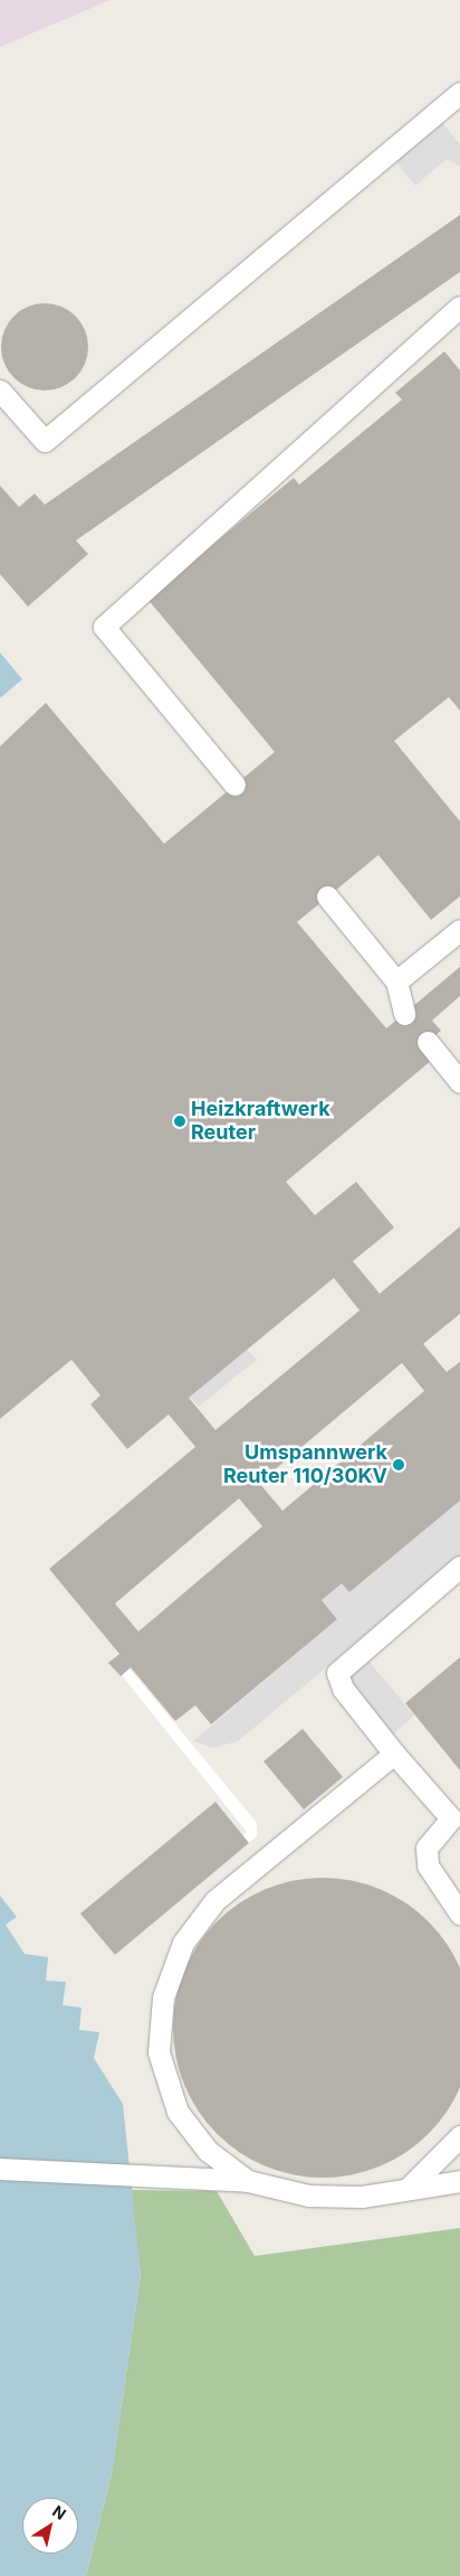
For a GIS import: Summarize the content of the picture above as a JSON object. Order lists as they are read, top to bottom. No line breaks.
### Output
{"places":["Heizkraftwerk Reuter","Umspannwerk Reuter 110/30KV"],"north":"top right"}
